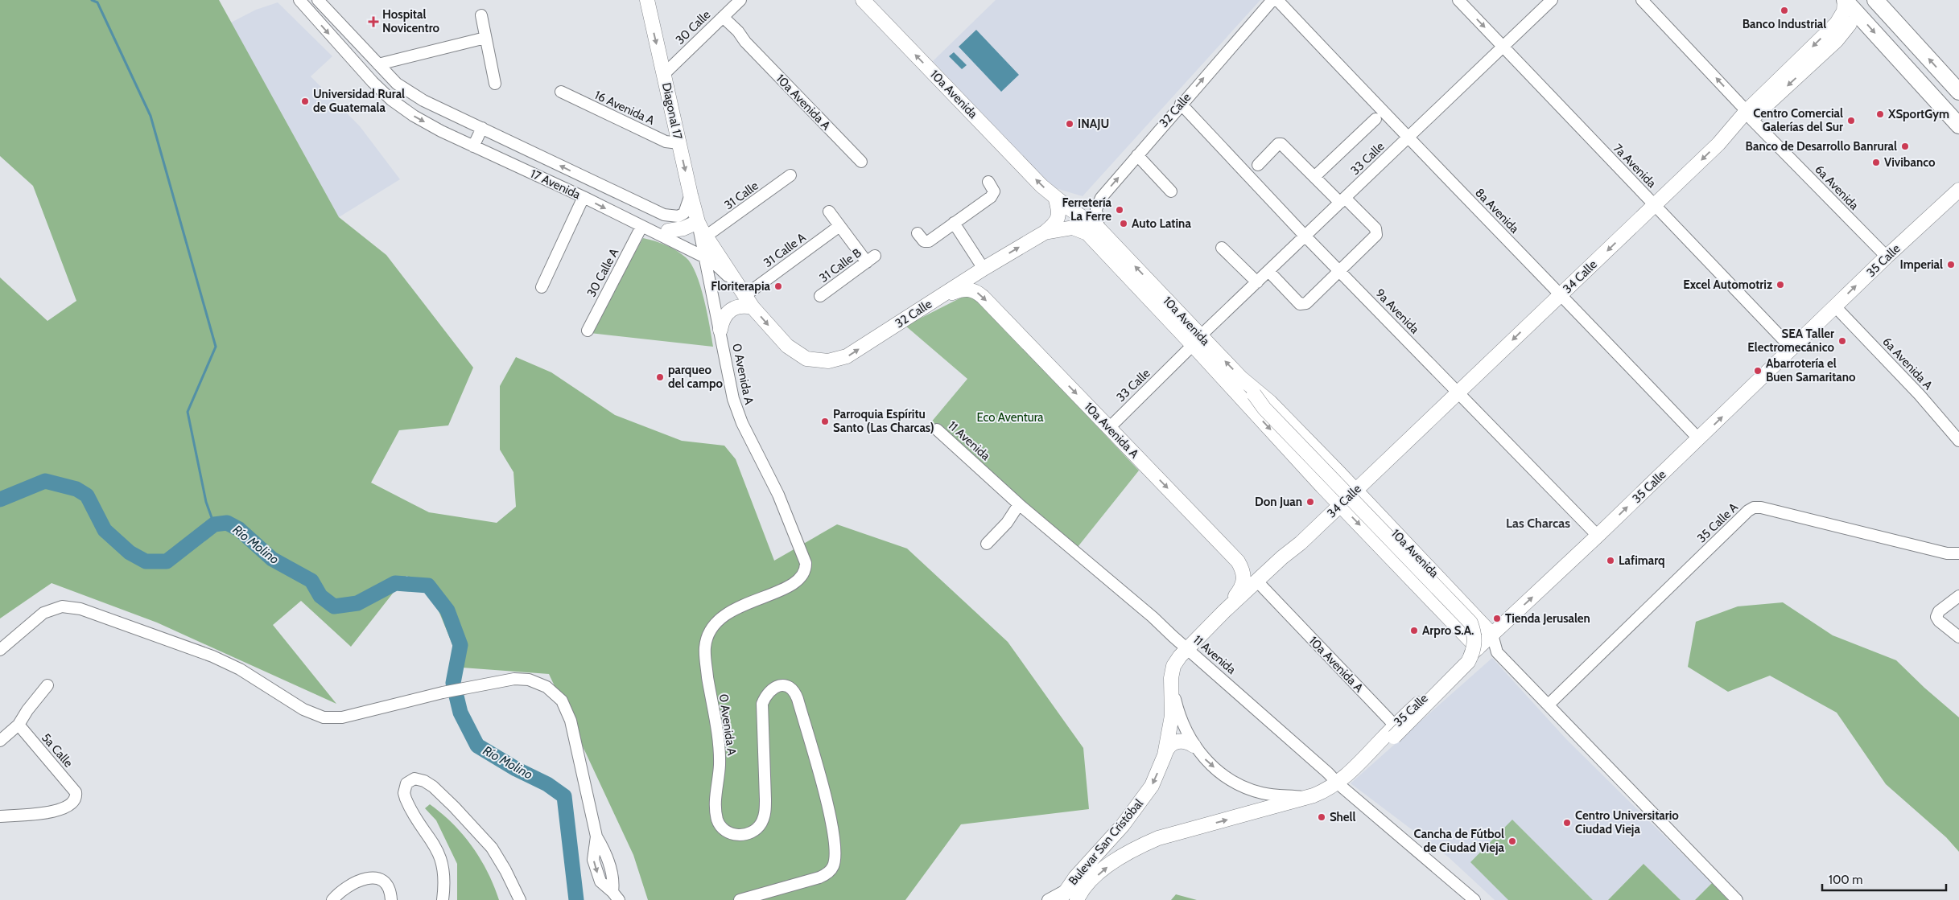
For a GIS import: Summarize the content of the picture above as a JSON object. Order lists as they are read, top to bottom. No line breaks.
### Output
{"streets":{"main road":["10a Avenida","10a Avenida A","32 Calle","Diagonal 17","17 Avenida","35 Calle","34 Calle","Bulevar San Cristóbal"],"street":["30 Calle","16 Avenida A","33 Calle","7a Avenida","6a Avenida","31 Calle","8a Avenida","31 Calle A","31 Calle B","30 Calle A","9a Avenida","6a Avenida A","0 Avenida A","11 Avenida","35 Calle A","5a Calle"]},"crossings":[["30 Calle","10a Avenida A"],["30 Calle","Diagonal 17"],["10a Avenida","32 Calle"],["10a Avenida","33 Calle"],["10a Avenida","35 Calle"],["10a Avenida","34 Calle"],["10a Avenida","35 Calle A"],["10a Avenida A","32 Calle"],["10a Avenida A","33 Calle"],["10a Avenida A","35 Calle"],["10a Avenida A","34 Calle"],["16 Avenida A","Diagonal 17"],["32 Calle","17 Avenida"],["32 Calle","9a Avenida"],["Diagonal 17","17 Avenida"],["Diagonal 17","31 Calle"],["Diagonal 17","31 Calle A"],["Diagonal 17","0 Avenida A"],["33 Calle","7a Avenida"],["33 Calle","8a Avenida"],["33 Calle","9a Avenida"],["7a Avenida","35 Calle"],["7a Avenida","34 Calle"],["17 Avenida","31 Calle A"],["17 Avenida","30 Calle A"],["17 Avenida","0 Avenida A"],["6a Avenida","35 Calle"],["6a Avenida","34 Calle"],["8a Avenida","35 Calle"],["8a Avenida","34 Calle"],["31 Calle A","31 Calle B"],["35 Calle","9a Avenida"],["35 Calle","6a Avenida A"],["34 Calle","9a Avenida"],["34 Calle","11 Avenida"],["34 Calle","Bulevar San Cristóbal"],["11 Avenida","Bulevar San Cristóbal"]],"one_way":["32 Calle","Diagonal 17","6a Avenida","35 Calle","34 Calle"],"districts":["Las Charcas"],"water":["Río Molino"],"parks":["Eco Aventura"],"places":{"other":["Banco Industrial","Universidad Rural de Guatemala","XSportGym","Centro Comercial Galerías del Sur","INAJU","Banco de Desarrollo Banrural","Vivibanco","Ferretería La Ferre","Auto Latina","Imperial","Excel Automotriz","Floriterapia","SEA Taller Electromecánico","Abarrotería el Buen Samaritano","parqueo del campo","Parroquia Espíritu Santo (Las Charcas)","Don Juan","Lafimarq","Tienda Jerusalen","Arpro S.A.","Shell","Centro Universitario Ciudad Vieja","Cancha de Fútbol de Ciudad Vieja"],"health":["Hospital Novicentro"]},"scale_bar":"100 m"}
